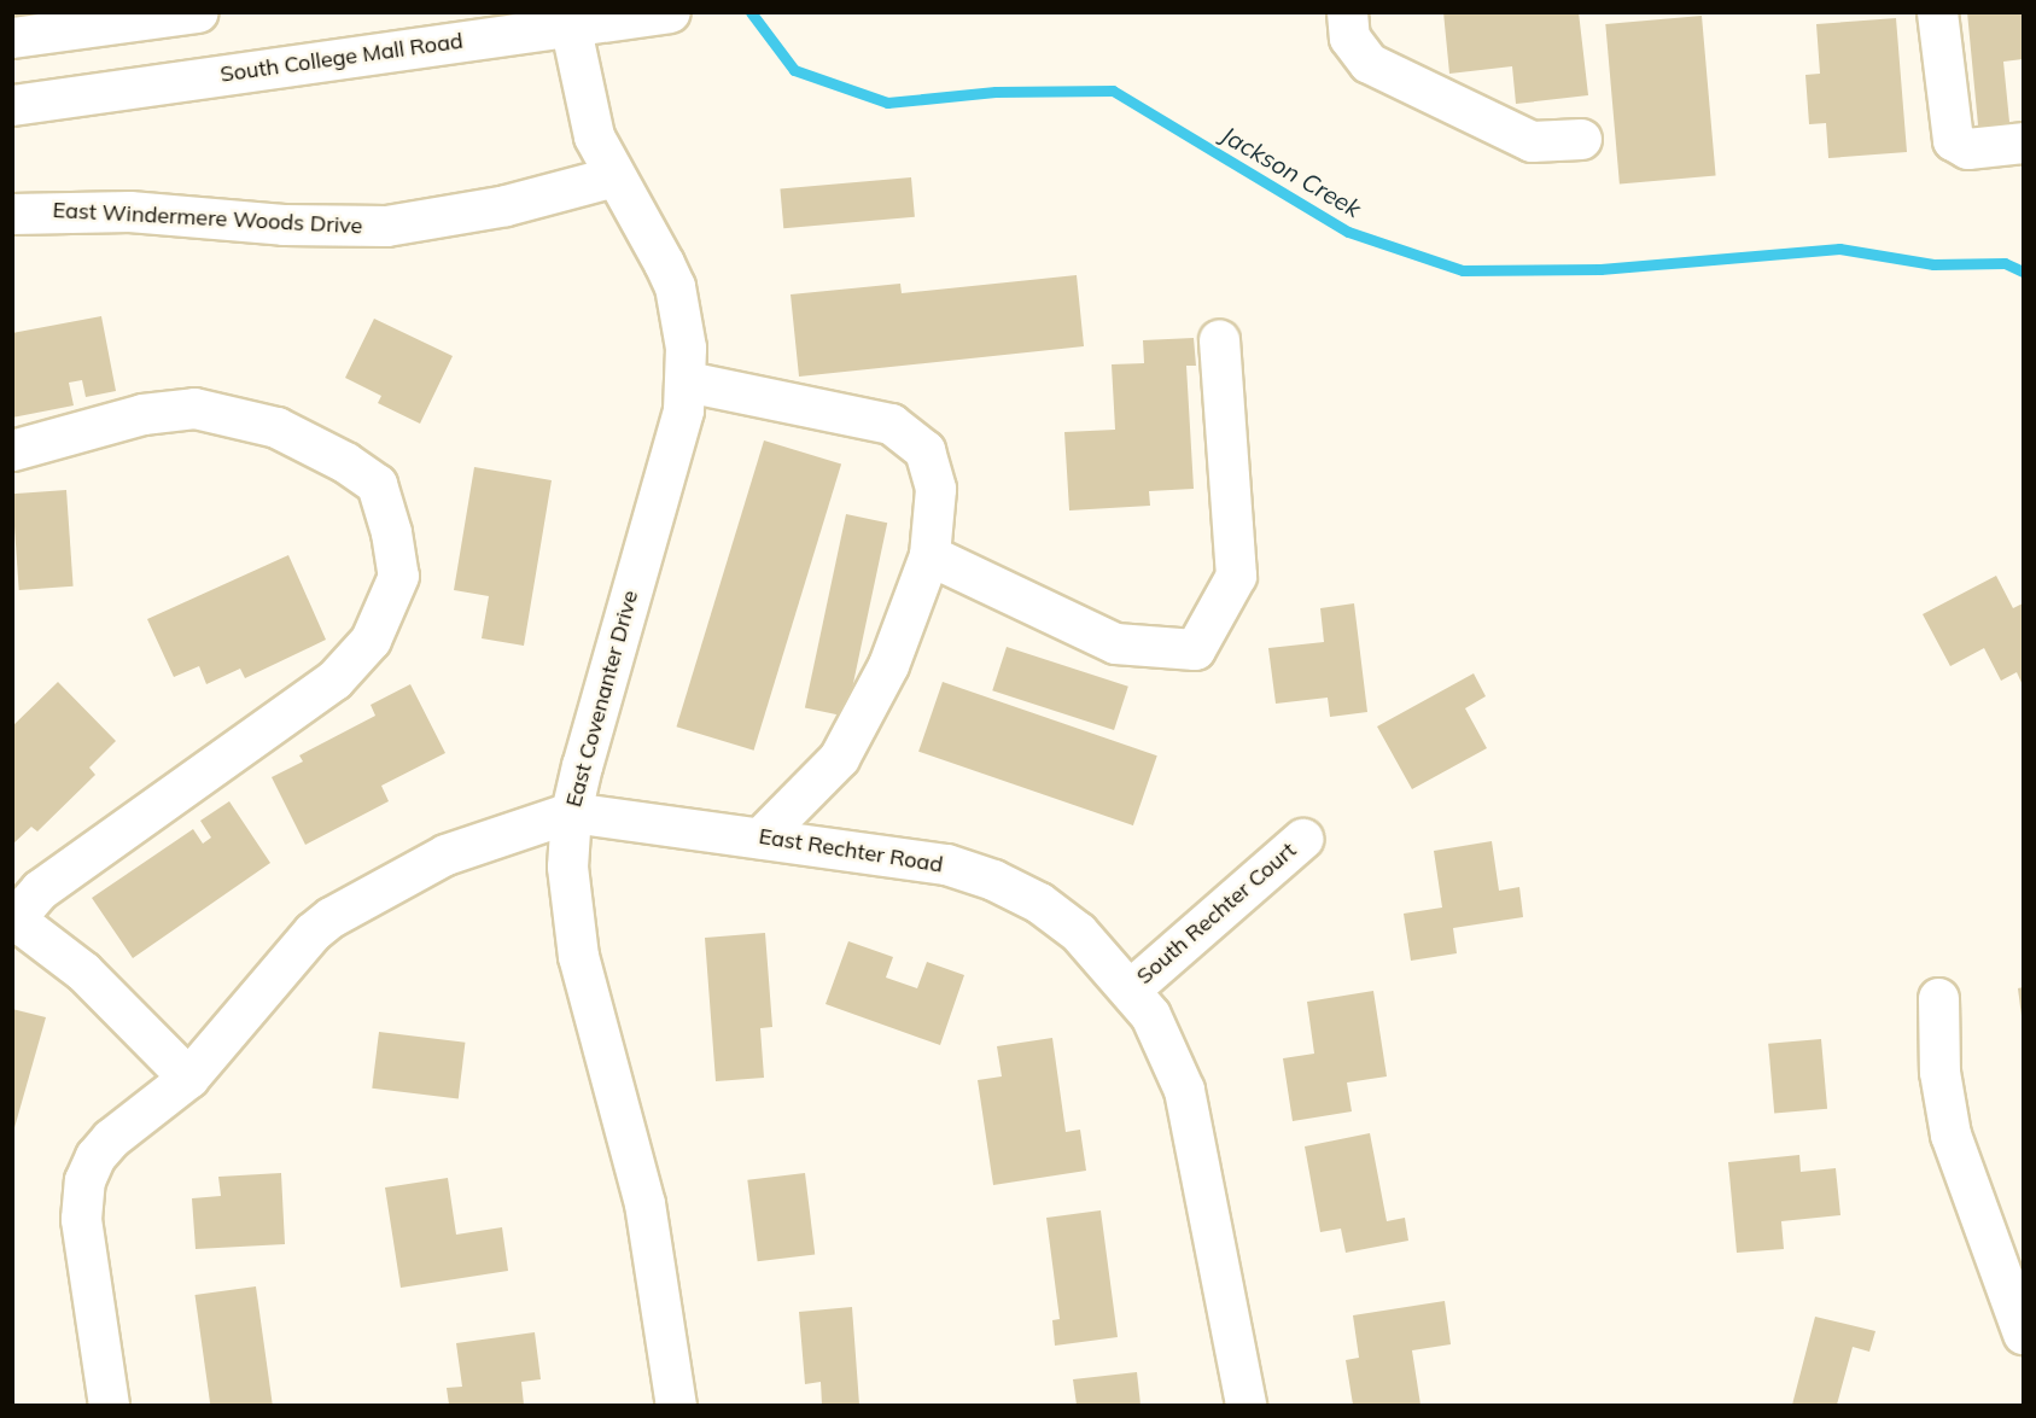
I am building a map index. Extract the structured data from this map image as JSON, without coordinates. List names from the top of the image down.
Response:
{
  "streets": {
    "street": [
      "South College Mall Road",
      "East Windermere Woods Drive",
      "East Covenanter Drive",
      "East Rechter Road",
      "South Rechter Court"
    ]
  },
  "crossings": [
    ["South College Mall Road", "East Covenanter Drive"],
    ["East Windermere Woods Drive", "East Covenanter Drive"],
    ["East Covenanter Drive", "East Rechter Road"],
    ["East Rechter Road", "South Rechter Court"]
  ],
  "water": ["Jackson Creek"]
}
